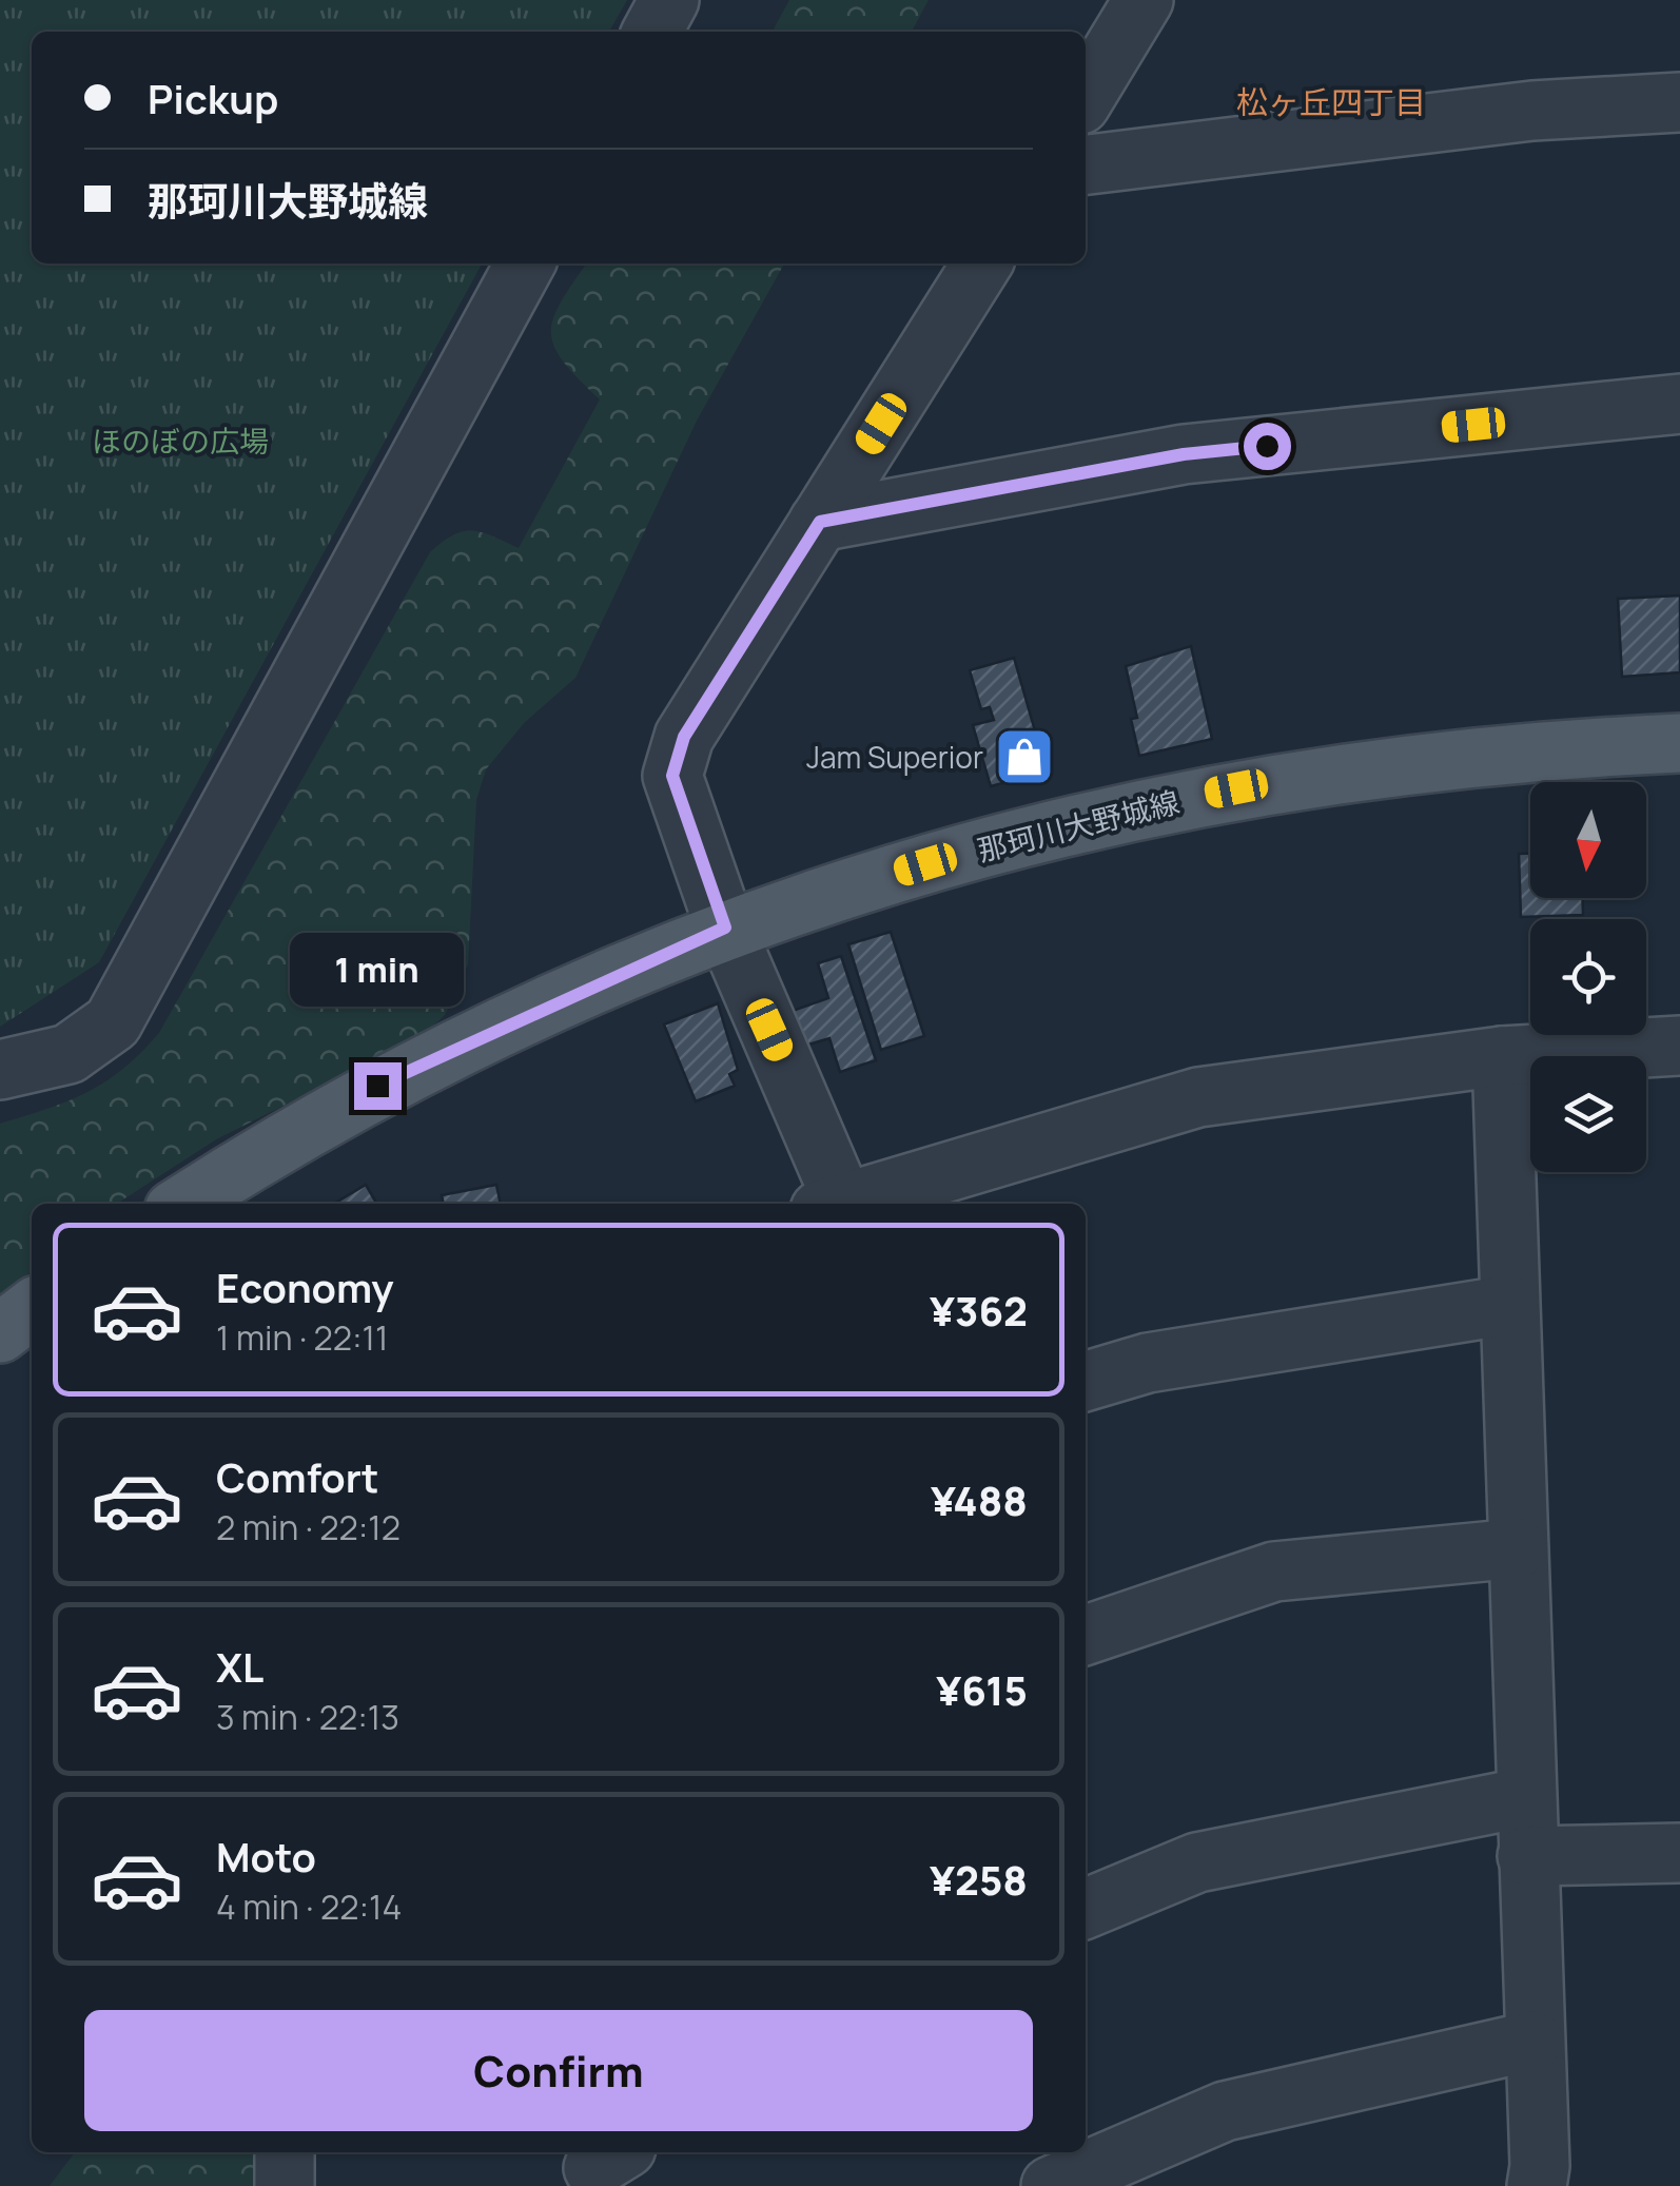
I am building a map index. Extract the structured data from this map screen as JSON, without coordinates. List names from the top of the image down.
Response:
{
  "streets": {
    "main road": ["那珂川大野城線"]
  },
  "districts": ["松ヶ丘四丁目"],
  "parks": ["ほのぼの広場"],
  "places": {
    "shop": ["Jam Superior"]
  },
  "north": "bottom",
  "page": {
    "banner": ["Pickup", "那珂川大野城線"],
    "bubble": "1 min",
    "list": [
      {
        "name": "Economy",
        "note": "1 min · 22:11",
        "value": "¥362"
      },
      {
        "name": "Comfort",
        "note": "2 min · 22:12",
        "value": "¥488"
      },
      {
        "name": "XL",
        "note": "3 min · 22:13",
        "value": "¥615"
      },
      {
        "name": "Moto",
        "note": "4 min · 22:14",
        "value": "¥258"
      }
    ],
    "buttons": "Confirm"
  }
}
